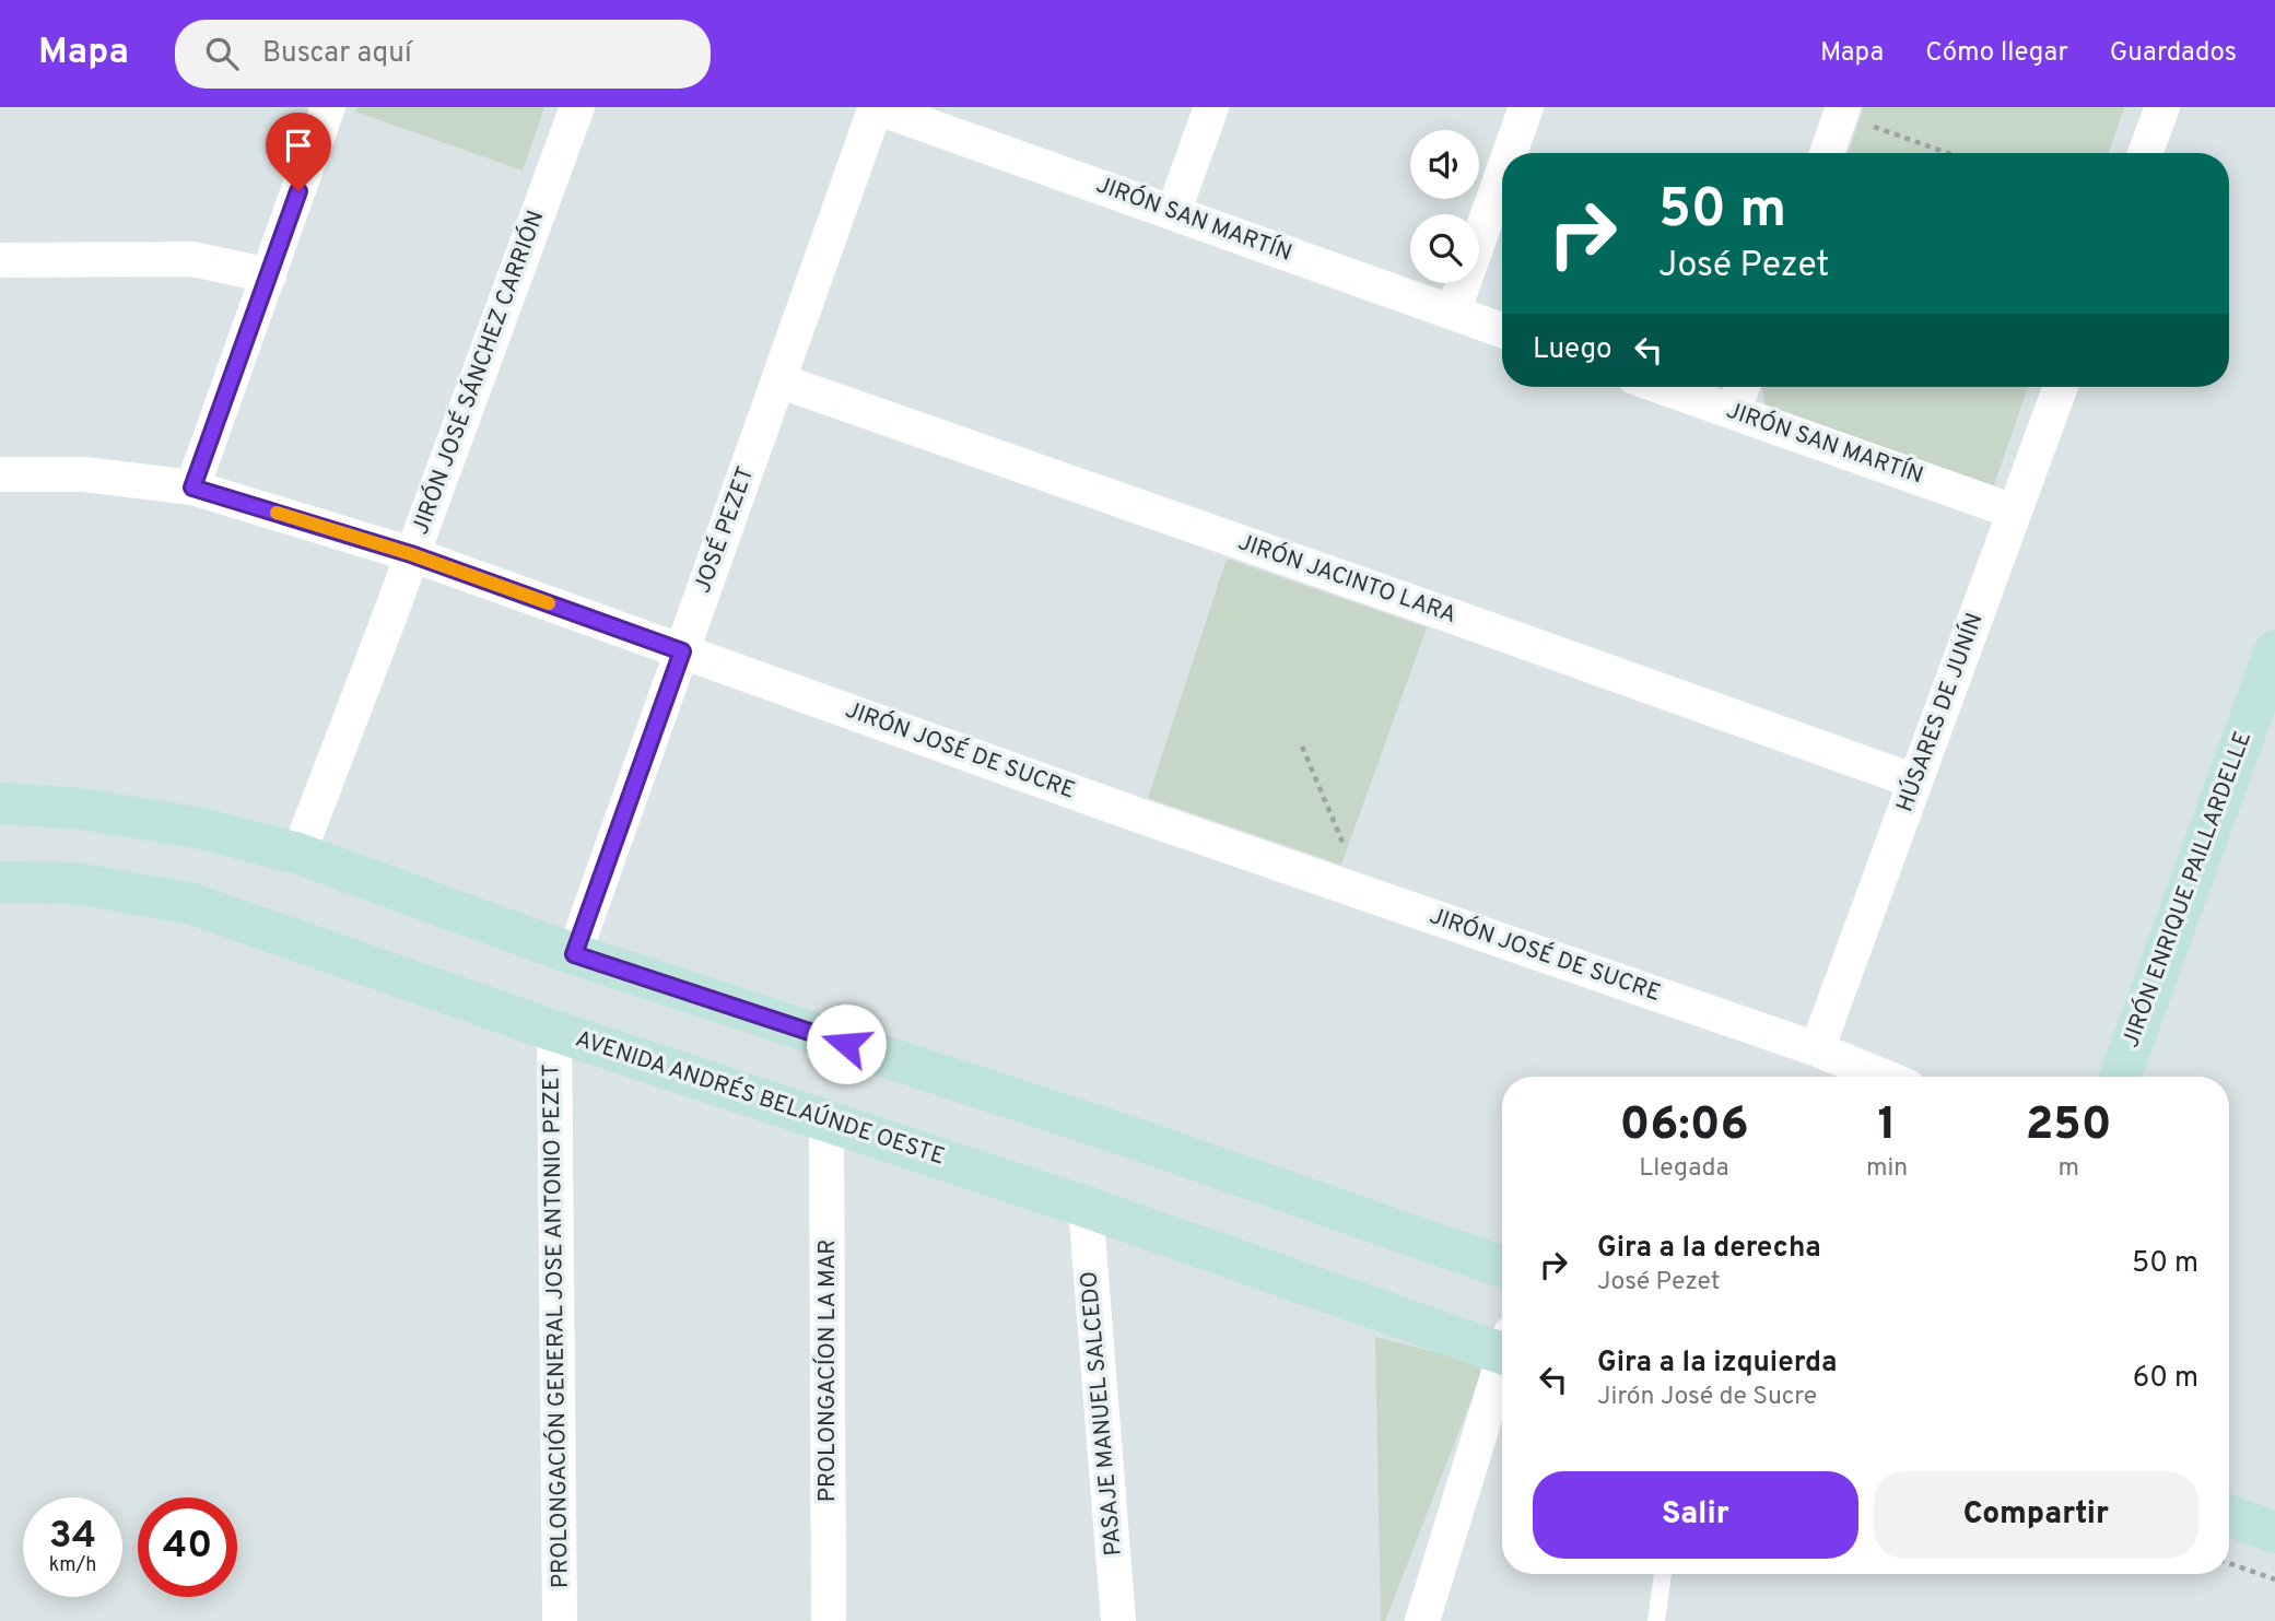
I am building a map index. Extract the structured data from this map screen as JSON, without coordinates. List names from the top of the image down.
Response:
{
  "streets": {
    "street": [
      "JIRÓN SAN MARTÍN",
      "JIRÓN JOSÉ SÁNCHEZ CARRIÓN",
      "JOSÉ PEZET",
      "JIRÓN JACINTO LARA",
      "HÚSARES DE JUNÍN",
      "JIRÓN JOSÉ DE SUCRE",
      "JIRÓN ENRIQUE PAILLARDELLE",
      "AVENIDA ANDRÉS BELAÚNDE OESTE",
      "PROLONGACIÓN GENERAL JOSE ANTONIO PEZET",
      "PROLONGACÍON LA MAR",
      "PASAJE MANUEL SALCEDO"
    ]
  },
  "crossings": [
    ["JIRÓN SAN MARTÍN", "JOSÉ PEZET"],
    ["JIRÓN SAN MARTÍN", "HÚSARES DE JUNÍN"],
    ["JIRÓN JOSÉ SÁNCHEZ CARRIÓN", "JIRÓN JOSÉ DE SUCRE"],
    ["JOSÉ PEZET", "JIRÓN JACINTO LARA"],
    ["JOSÉ PEZET", "JIRÓN JOSÉ DE SUCRE"],
    ["JIRÓN JACINTO LARA", "HÚSARES DE JUNÍN"],
    ["HÚSARES DE JUNÍN", "JIRÓN JOSÉ DE SUCRE"],
    ["AVENIDA ANDRÉS BELAÚNDE OESTE", "PROLONGACIÓN GENERAL JOSE ANTONIO PEZET"],
    ["AVENIDA ANDRÉS BELAÚNDE OESTE", "PROLONGACÍON LA MAR"],
    ["AVENIDA ANDRÉS BELAÚNDE OESTE", "PASAJE MANUEL SALCEDO"]
  ],
  "page": {
    "header": "Mapa",
    "search": "Buscar aquí",
    "nav": ["Mapa", "Cómo llegar", "Guardados"],
    "turn": ["50 m", "José Pezet"],
    "then": "Luego",
    "eta": [
      "06:06",
      "Llegada",
      "1",
      "min",
      "250",
      "m"
    ],
    "list": [
      {
        "name": "Gira a la derecha",
        "note": "José Pezet",
        "value": "50 m"
      },
      {
        "name": "Gira a la izquierda",
        "note": "Jirón José de Sucre",
        "value": "60 m"
      }
    ],
    "buttons": ["Salir", "Compartir"],
    "speed": "34 km/h",
    "limit": "40"
  }
}
